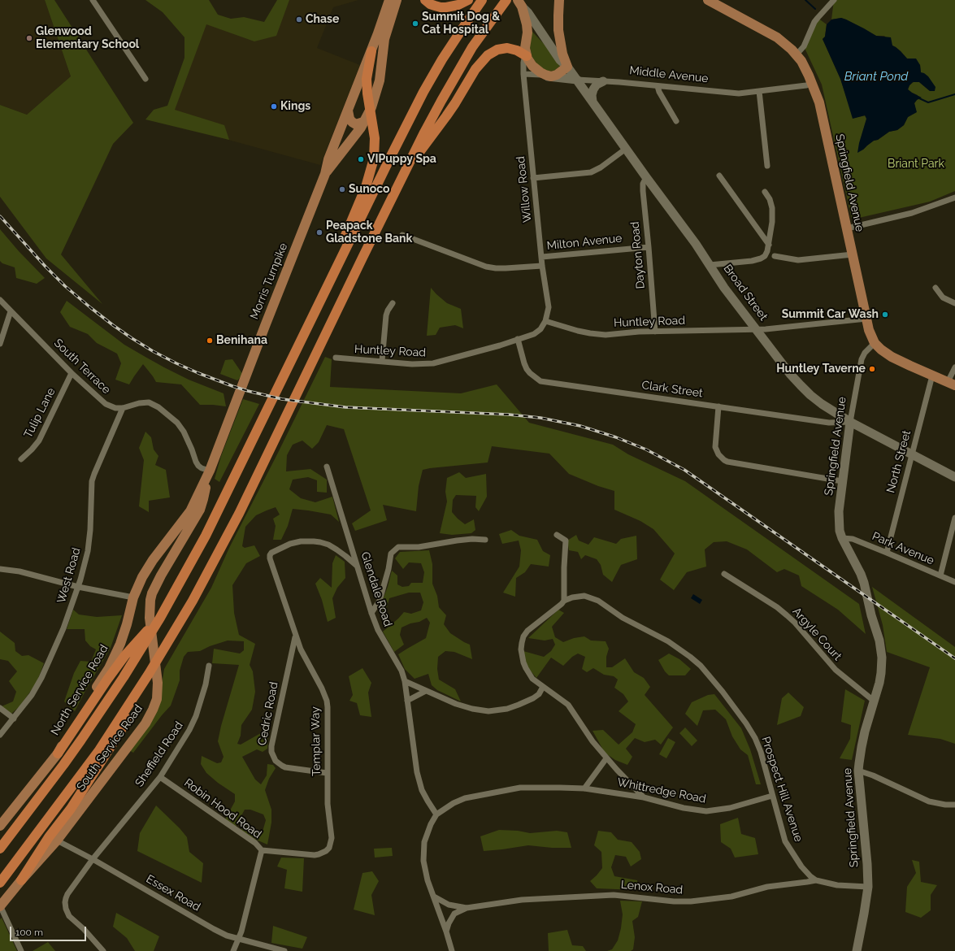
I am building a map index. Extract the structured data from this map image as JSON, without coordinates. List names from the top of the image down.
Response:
{
  "streets": {
    "main road": [
      "Middle Avenue",
      "Springfield Avenue",
      "Morris Turnpike",
      "Broad Street",
      "North Service Road",
      "South Service Road"
    ],
    "street": [
      "Willow Road",
      "Milton Avenue",
      "Dayton Road",
      "Huntley Road",
      "South Terrace",
      "Clark Street",
      "Tulip Lane",
      "North Street",
      "Park Avenue",
      "West Road",
      "Glendale Road",
      "Argyle Court",
      "Cedric Road",
      "Templar Way",
      "Sheffield Road",
      "Prospect Hill Avenue",
      "Whittredge Road",
      "Robin Hood Road",
      "Lenox Road",
      "Essex Road"
    ]
  },
  "crossings": [
    ["Middle Avenue", "Springfield Avenue"],
    ["Middle Avenue", "Willow Road"],
    ["Middle Avenue", "Broad Street"],
    ["Springfield Avenue", "Broad Street"],
    ["Springfield Avenue", "Huntley Road"],
    ["Springfield Avenue", "Clark Street"],
    ["Springfield Avenue", "Park Avenue"],
    ["Springfield Avenue", "Argyle Court"],
    ["Springfield Avenue", "Lenox Road"],
    ["Willow Road", "Milton Avenue"],
    ["Willow Road", "Huntley Road"],
    ["Milton Avenue", "Dayton Road"],
    ["Dayton Road", "Broad Street"],
    ["Dayton Road", "Huntley Road"],
    ["Morris Turnpike", "South Terrace"],
    ["Morris Turnpike", "North Service Road"],
    ["Morris Turnpike", "South Service Road"],
    ["Broad Street", "Huntley Road"],
    ["Broad Street", "Clark Street"],
    ["Broad Street", "North Street"],
    ["Huntley Road", "Clark Street"],
    ["South Terrace", "Tulip Lane"],
    ["South Terrace", "West Road"],
    ["South Terrace", "North Service Road"],
    ["South Terrace", "South Service Road"],
    ["North Street", "Park Avenue"],
    ["Glendale Road", "Templar Way"],
    ["Glendale Road", "Whittredge Road"],
    ["North Service Road", "South Service Road"],
    ["Cedric Road", "Templar Way"],
    ["Templar Way", "Robin Hood Road"],
    ["South Service Road", "Essex Road"],
    ["Sheffield Road", "Robin Hood Road"],
    ["Sheffield Road", "Essex Road"],
    ["Prospect Hill Avenue", "Whittredge Road"],
    ["Prospect Hill Avenue", "Lenox Road"],
    ["Whittredge Road", "Lenox Road"],
    ["Robin Hood Road", "Essex Road"]
  ],
  "water": ["Briant Pond"],
  "parks": ["Briant Park"],
  "places": [
    "Chase",
    "Summit Dog & Cat Hospital",
    "Glenwood Elementary School",
    "Kings",
    "VIPuppy Spa",
    "Sunoco",
    "Peapack Gladstone Bank",
    "Summit Car Wash",
    "Benihana",
    "Huntley Taverne"
  ],
  "scale_bar": "100 m"
}
